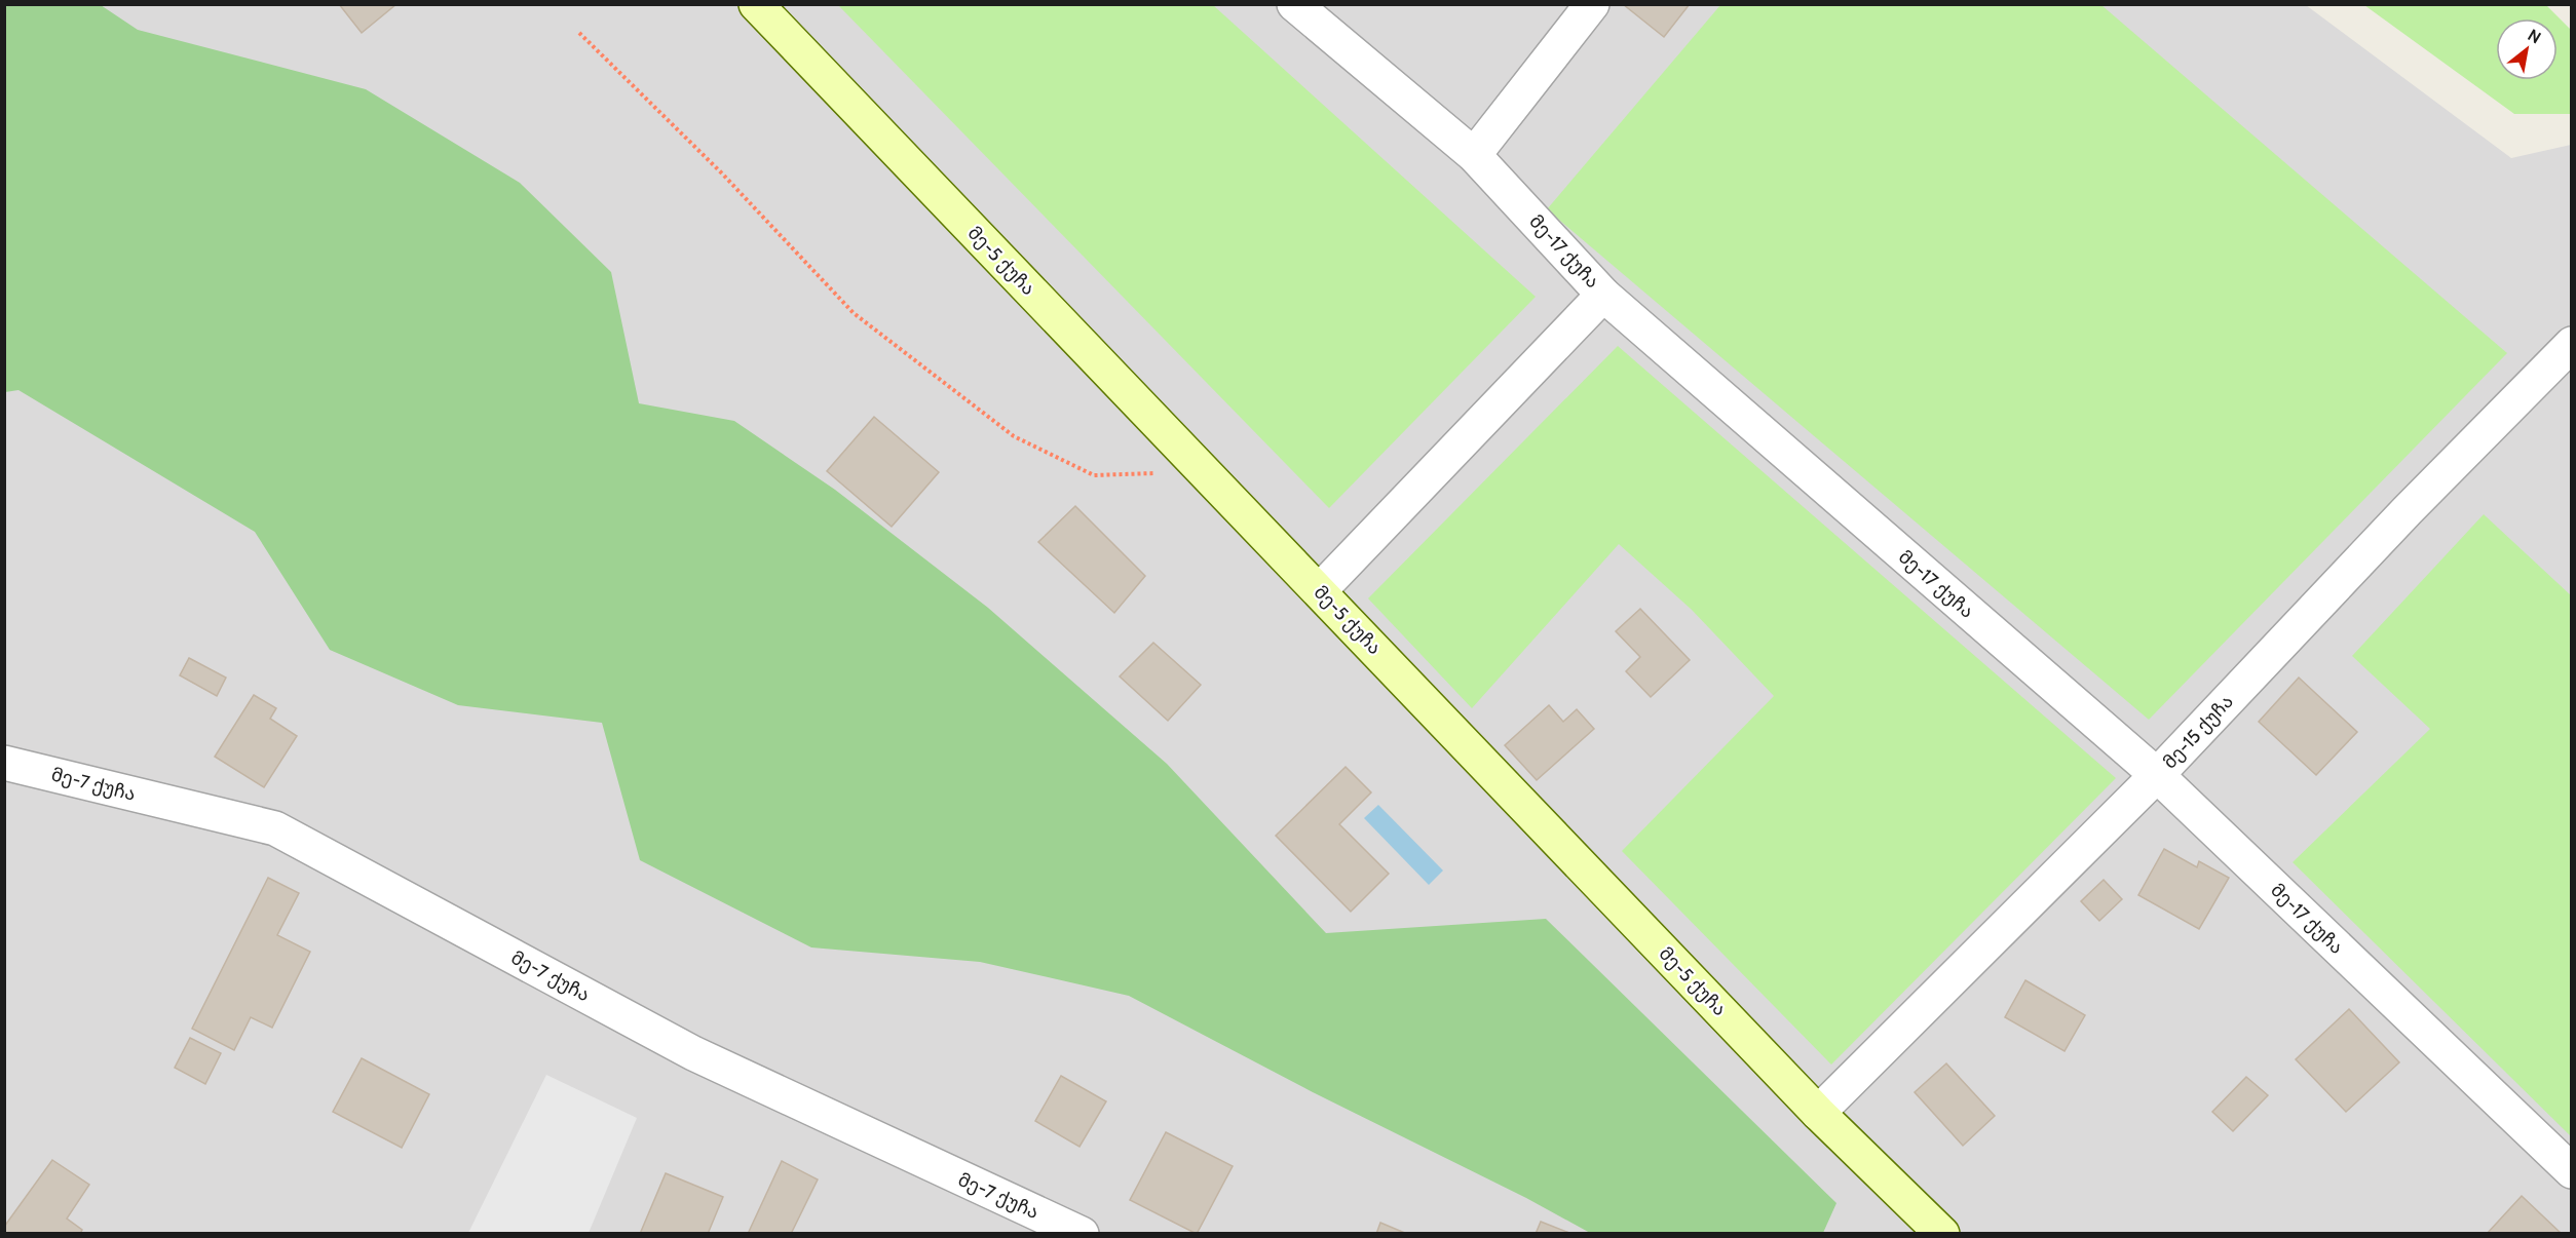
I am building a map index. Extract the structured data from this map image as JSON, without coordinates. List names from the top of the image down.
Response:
{
  "streets": {
    "street": [
      "მე-17 ქუჩა",
      "მე-5 ქუჩა",
      "მე-15 ქუჩა",
      "მე-7 ქუჩა"
    ]
  },
  "crossings": [
    ["მე-17 ქუჩა", "მე-15 ქუჩა"],
    ["მე-5 ქუჩა", "მე-15 ქუჩა"]
  ],
  "north": "top right"
}
